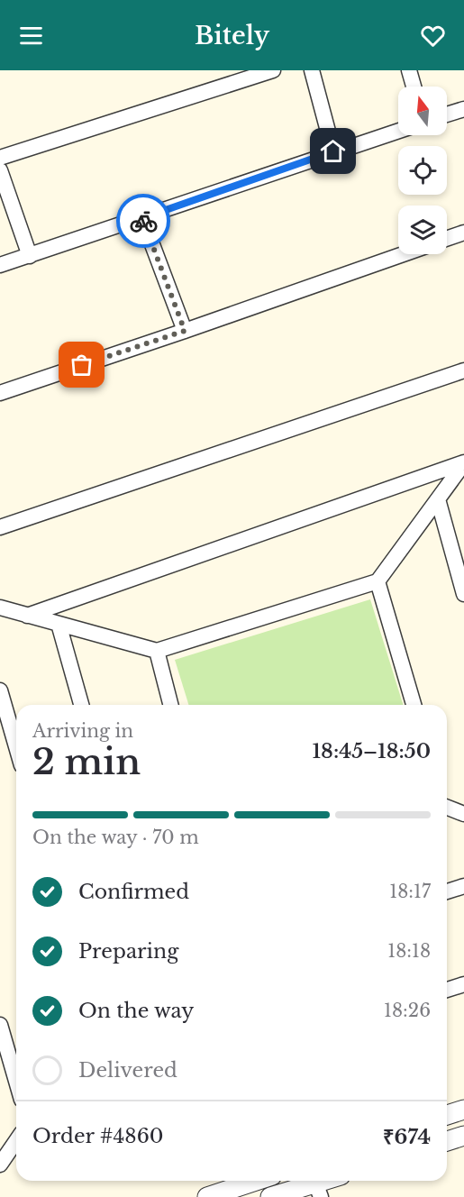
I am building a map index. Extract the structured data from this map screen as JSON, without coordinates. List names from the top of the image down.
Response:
{
  "north": "top",
  "page": {
    "header": "Bitely",
    "heading": ["2 min", "Arriving in", "18:45–18:50"],
    "panel": ["Order #4860", "₹674"],
    "bar": "On the way · 70 m",
    "list": [
      ["Confirmed", "18:17"],
      ["Preparing", "18:18"],
      ["On the way", "18:26"],
      "Delivered"
    ]
  }
}
